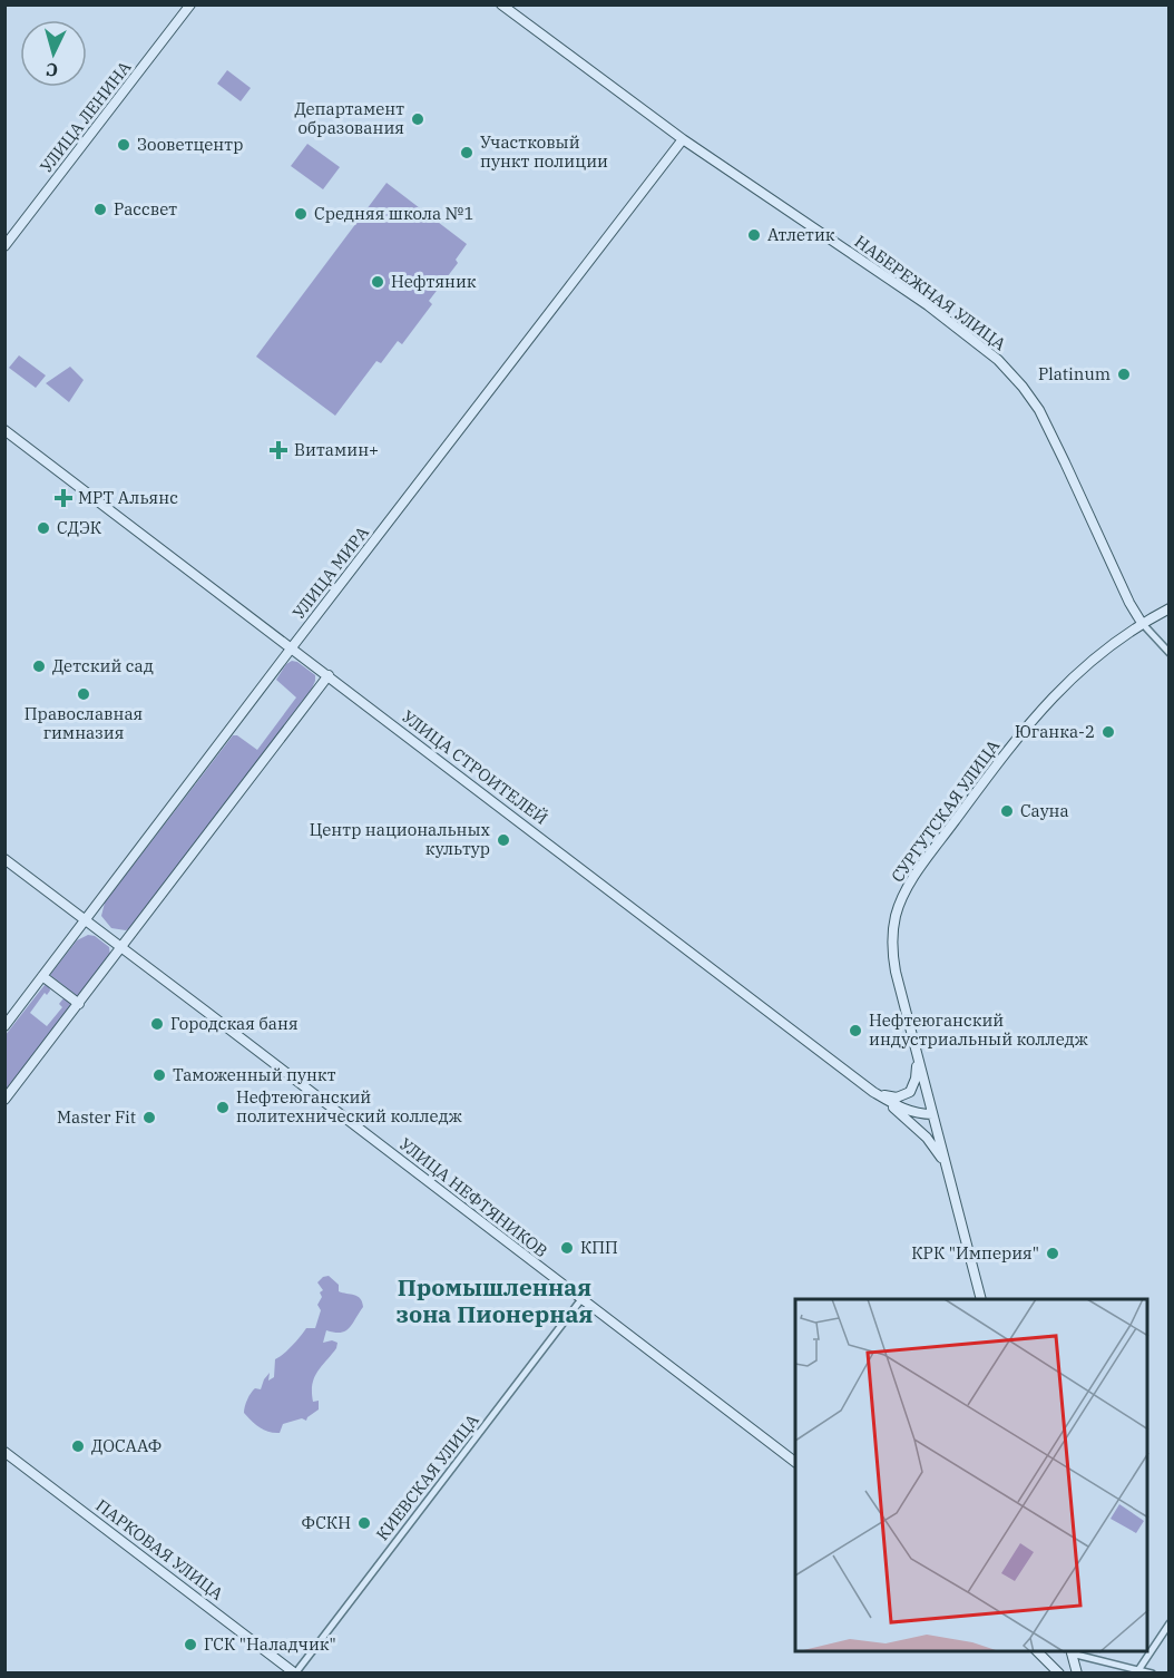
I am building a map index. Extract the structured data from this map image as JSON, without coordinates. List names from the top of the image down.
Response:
{
  "streets": {
    "main road": [
      "УЛИЦА ЛЕНИНА",
      "НАБЕРЕЖНАЯ УЛИЦА",
      "УЛИЦА МИРА",
      "УЛИЦА СТРОИТЕЛЕЙ",
      "СУРГУТСКАЯ УЛИЦА",
      "УЛИЦА НЕФТЯНИКОВ",
      "ПАРКОВАЯ УЛИЦА"
    ],
    "street": ["КИЕВСКАЯ УЛИЦА"]
  },
  "crossings": [
    ["НАБЕРЕЖНАЯ УЛИЦА", "УЛИЦА МИРА"],
    ["НАБЕРЕЖНАЯ УЛИЦА", "СУРГУТСКАЯ УЛИЦА"],
    ["УЛИЦА МИРА", "УЛИЦА СТРОИТЕЛЕЙ"],
    ["УЛИЦА МИРА", "УЛИЦА НЕФТЯНИКОВ"],
    ["УЛИЦА СТРОИТЕЛЕЙ", "СУРГУТСКАЯ УЛИЦА"],
    ["УЛИЦА НЕФТЯНИКОВ", "КИЕВСКАЯ УЛИЦА"],
    ["КИЕВСКАЯ УЛИЦА", "ПАРКОВАЯ УЛИЦА"]
  ],
  "districts": ["Промышленная зона Пионерная"],
  "places": {
    "other": [
      "Департамент образования",
      "Зооветцентр",
      "Участковый пункт полиции",
      "Рассвет",
      "Средняя школа №1",
      "Атлетик",
      "Нефтяник",
      "Platinum",
      "СДЭК",
      "Детский сад",
      "Православная гимназия",
      "Юганка-2",
      "Сауна",
      "Центр национальных культур",
      "Городская баня",
      "Нефтеюганский индустриальный колледж",
      "Таможенный пункт",
      "Нефтеюганский политехнический колледж",
      "Master Fit",
      "КПП",
      "КРК \"Империя\"",
      "ДОСААФ",
      "ФСКН",
      "ГСК \"Наладчик\""
    ],
    "health": ["Витамин+", "МРТ Альянс"]
  },
  "north": "bottom"
}
